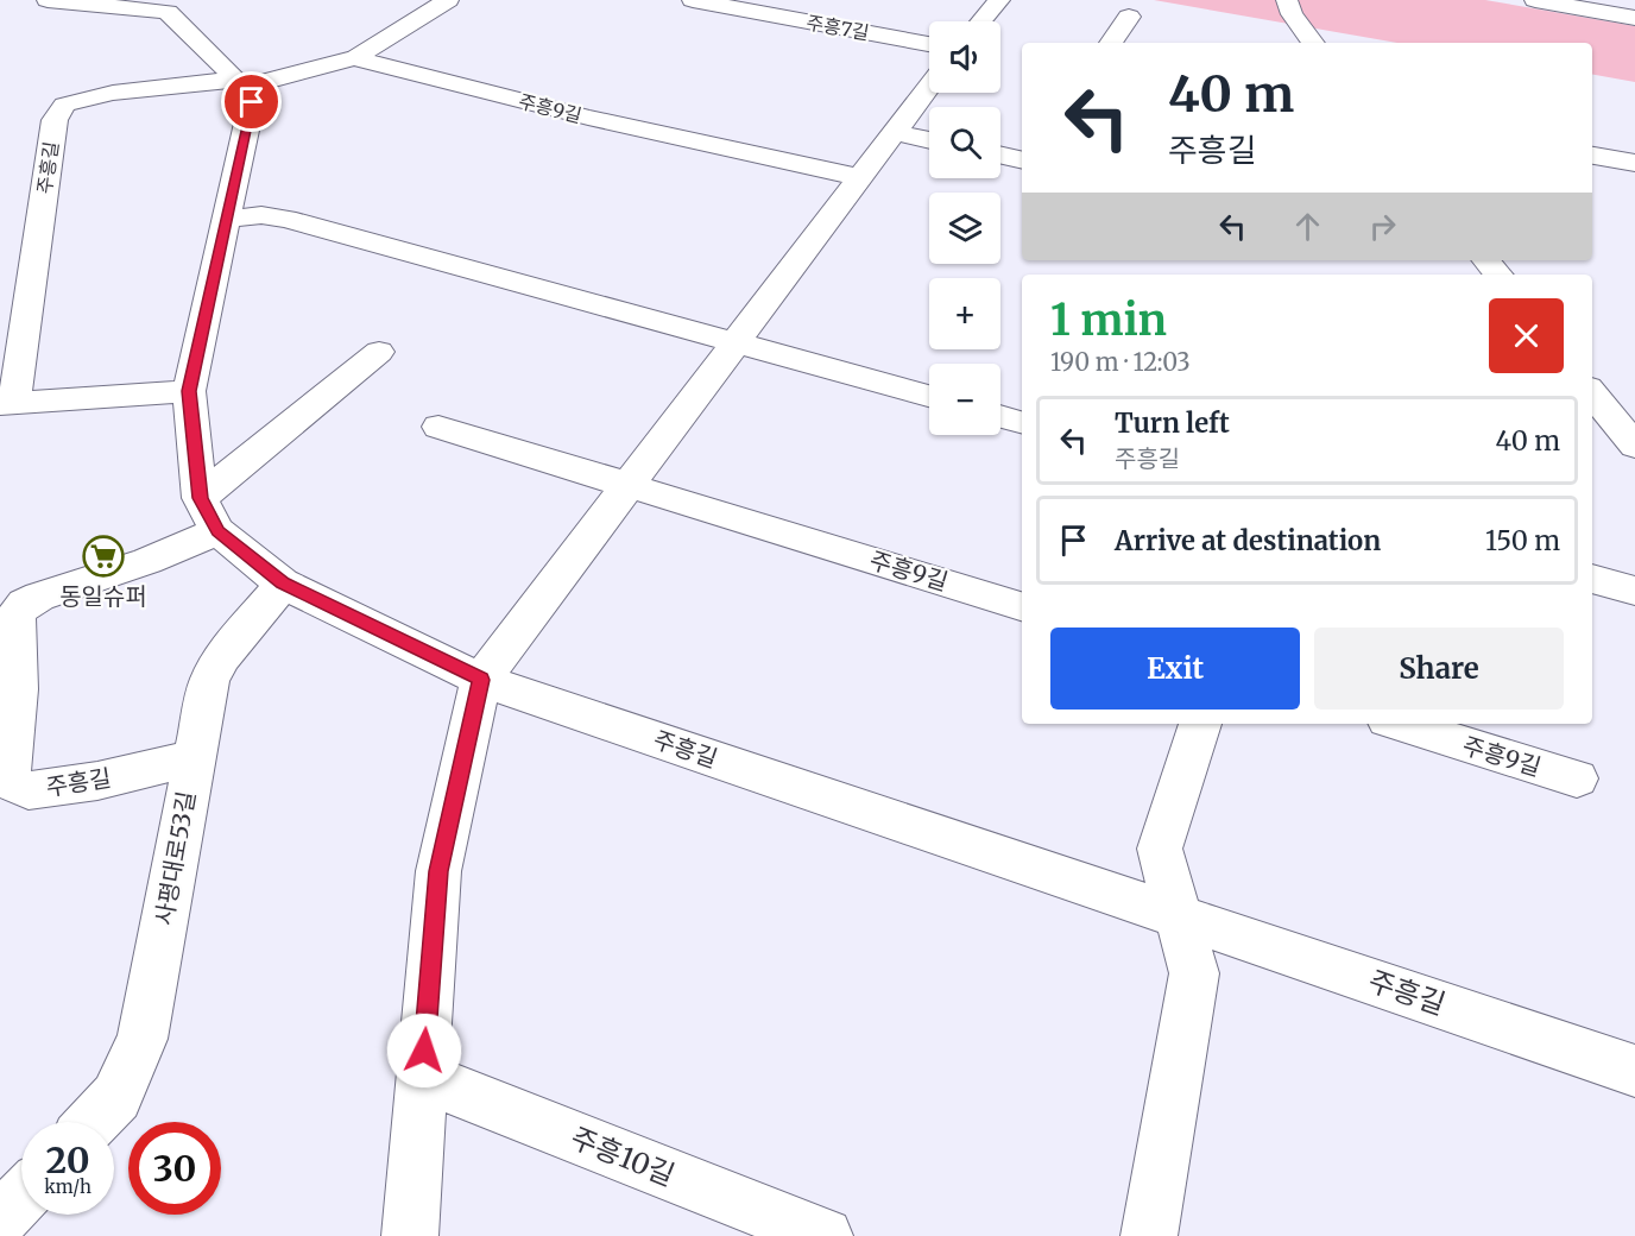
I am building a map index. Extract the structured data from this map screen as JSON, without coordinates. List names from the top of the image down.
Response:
{
  "streets": {
    "street": [
      "주흥7길",
      "주흥9길",
      "주흥길",
      "사평대로53길",
      "주흥10길"
    ]
  },
  "crossings": [
    ["주흥9길", "주흥길"],
    ["주흥길", "사평대로53길"]
  ],
  "places": {
    "supermarket": ["동일슈퍼"]
  },
  "page": {
    "map_buttons": ["+", "−"],
    "turn": ["40 m", "주흥길"],
    "heading": ["1 min", "190 m · 12:03"],
    "list": [
      {
        "name": "Turn left",
        "note": "주흥길",
        "value": "40 m"
      },
      {
        "name": "Arrive at destination",
        "value": "150 m"
      }
    ],
    "buttons": ["Exit", "Share"],
    "speed": "20 km/h",
    "limit": "30"
  }
}
